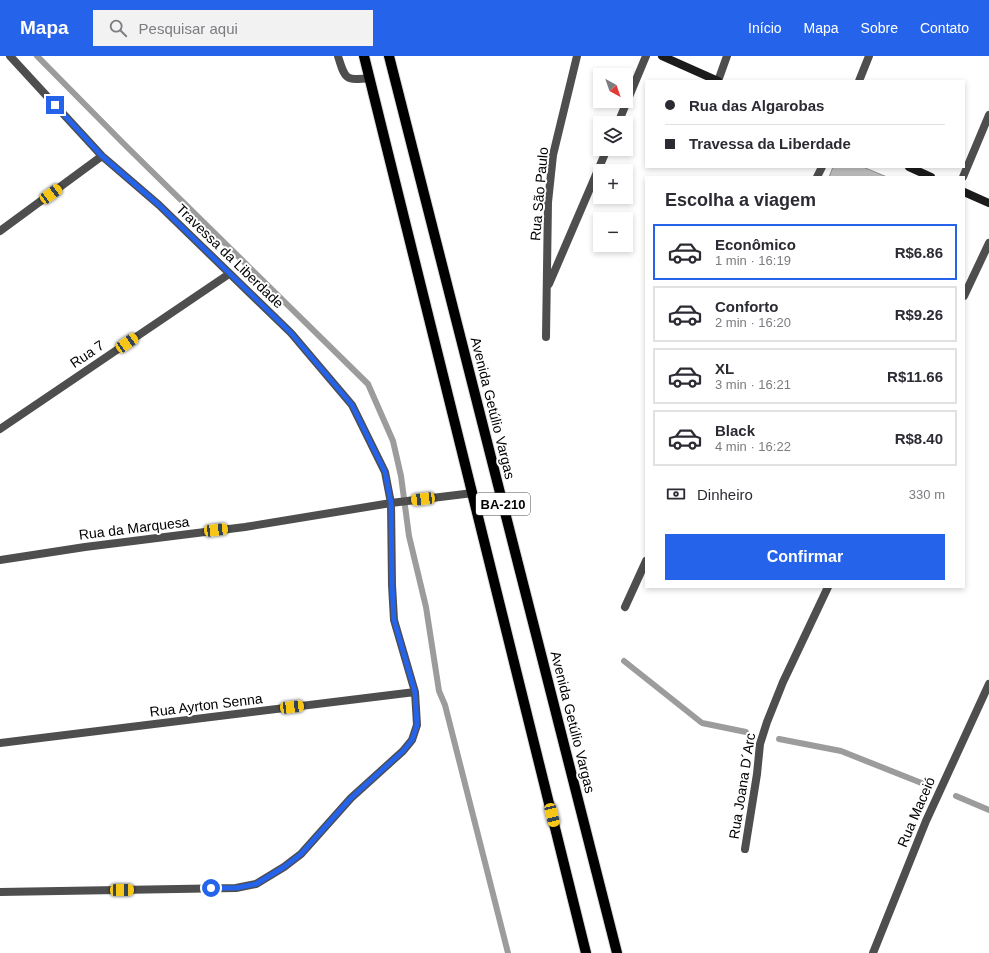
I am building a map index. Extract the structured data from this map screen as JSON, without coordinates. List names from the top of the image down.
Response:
{
  "streets": {
    "main road": ["Avenida Getúlio Vargas", "BA-210"],
    "street": [
      "Rua São Paulo",
      "Travessa da Liberdade",
      "Rua 7",
      "Rua da Marquesa",
      "Rua Ayrton Senna",
      "Rua Joana D´Arc",
      "Rua Maceió"
    ]
  },
  "crossings": [
    ["Travessa da Liberdade", "Rua 7"],
    ["Travessa da Liberdade", "Rua da Marquesa"],
    ["Travessa da Liberdade", "Rua Ayrton Senna"],
    ["BA-210", "Rua da Marquesa"]
  ],
  "north": "bottom right",
  "page": {
    "header": "Mapa",
    "search": "Pesquisar aqui",
    "nav": [
      "Início",
      "Mapa",
      "Sobre",
      "Contato"
    ],
    "map_buttons": ["+", "−"],
    "banner": ["Rua das Algarobas", "Travessa da Liberdade"],
    "heading": "Escolha a viagem",
    "list": [
      {
        "name": "Econômico",
        "note": "1 min · 16:19",
        "value": "R$6.86"
      },
      {
        "name": "Conforto",
        "note": "2 min · 16:20",
        "value": "R$9.26"
      },
      {
        "name": "XL",
        "note": "3 min · 16:21",
        "value": "R$11.66"
      },
      {
        "name": "Black",
        "note": "4 min · 16:22",
        "value": "R$8.40"
      }
    ],
    "pay": ["Dinheiro", "330 m"],
    "buttons": "Confirmar"
  }
}
